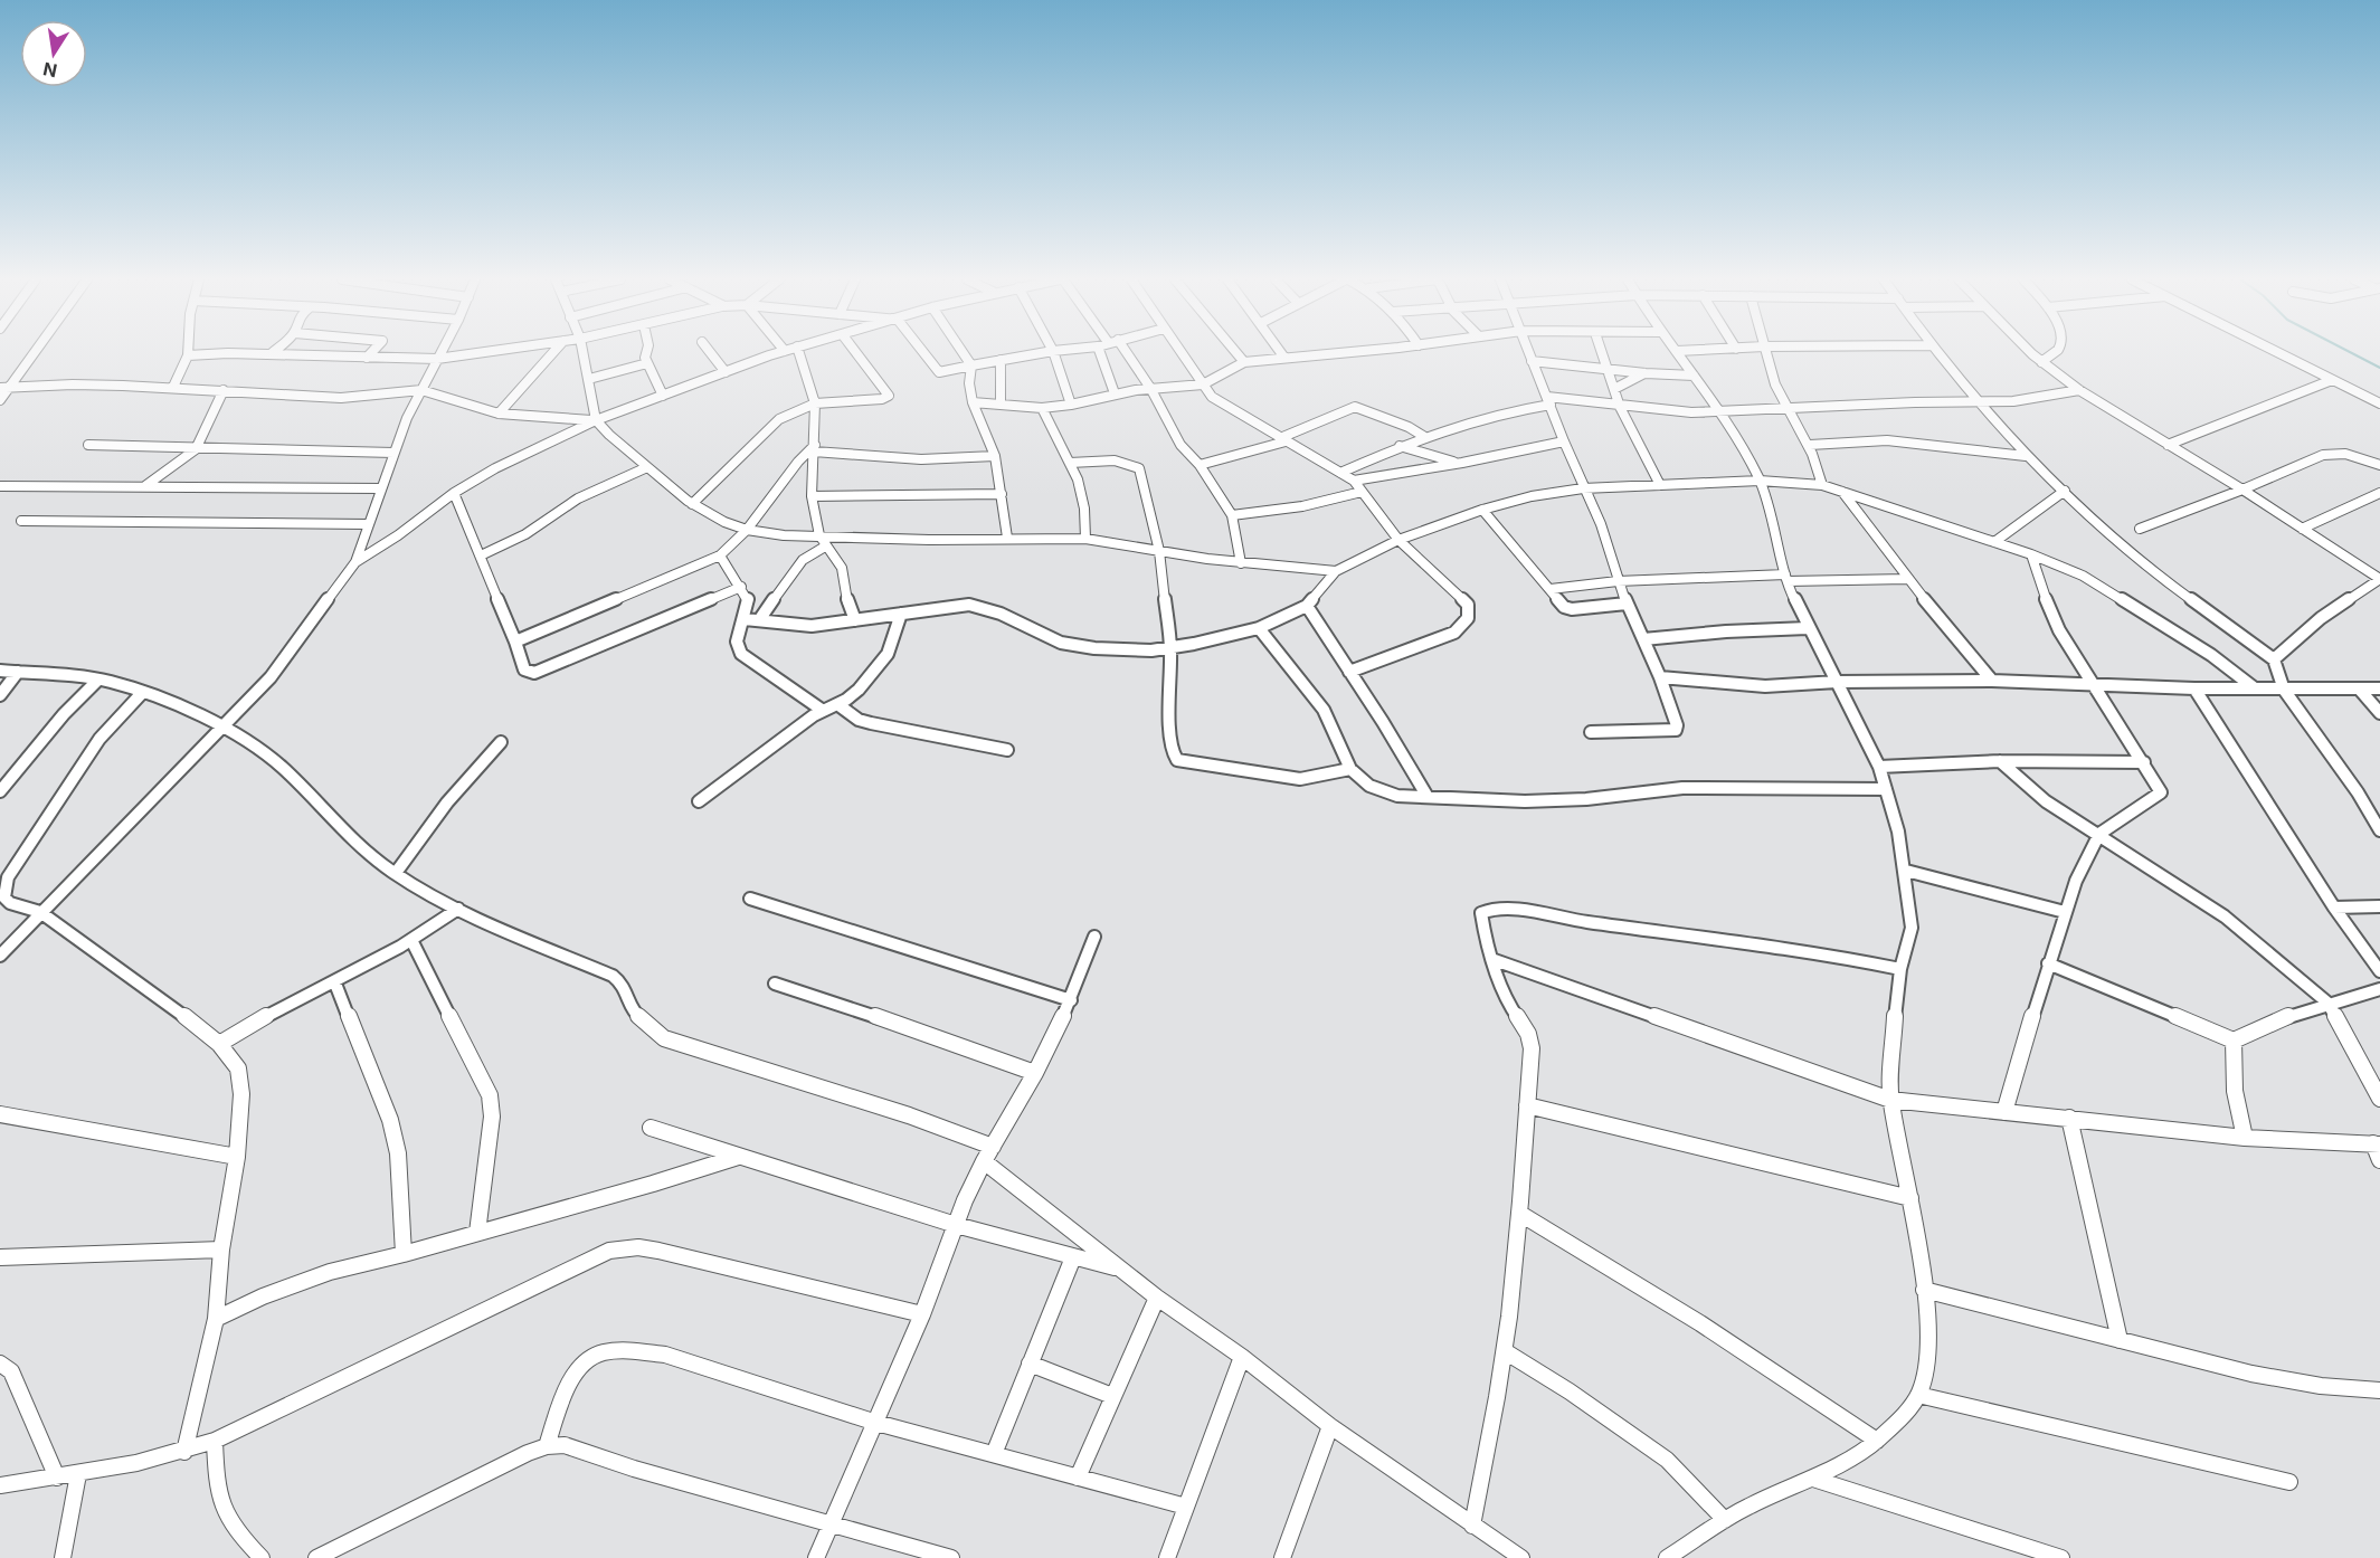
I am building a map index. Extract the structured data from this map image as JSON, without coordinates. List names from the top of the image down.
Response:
{
  "north": "bottom"
}
